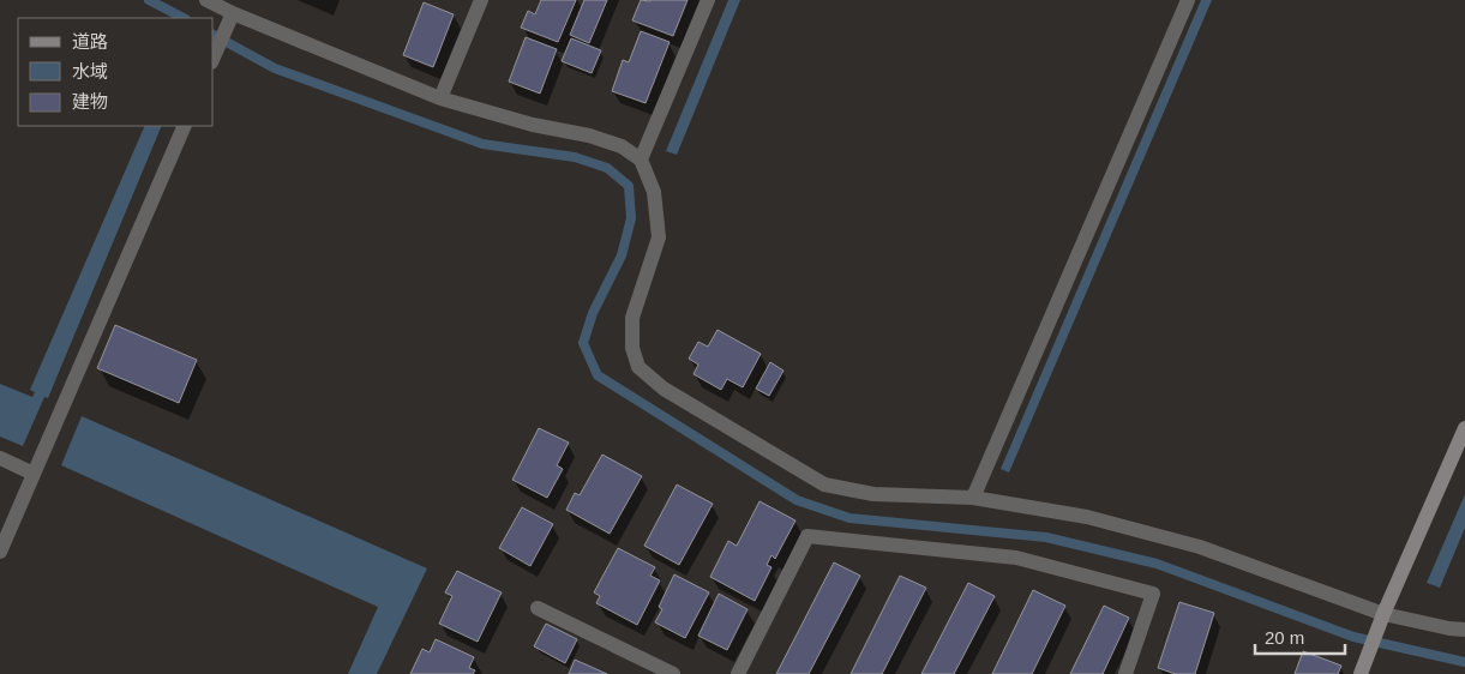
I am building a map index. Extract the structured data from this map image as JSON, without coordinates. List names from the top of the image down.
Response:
{
  "legend": ["道路", "水域", "建物"],
  "scale_bar": "20 m"
}
